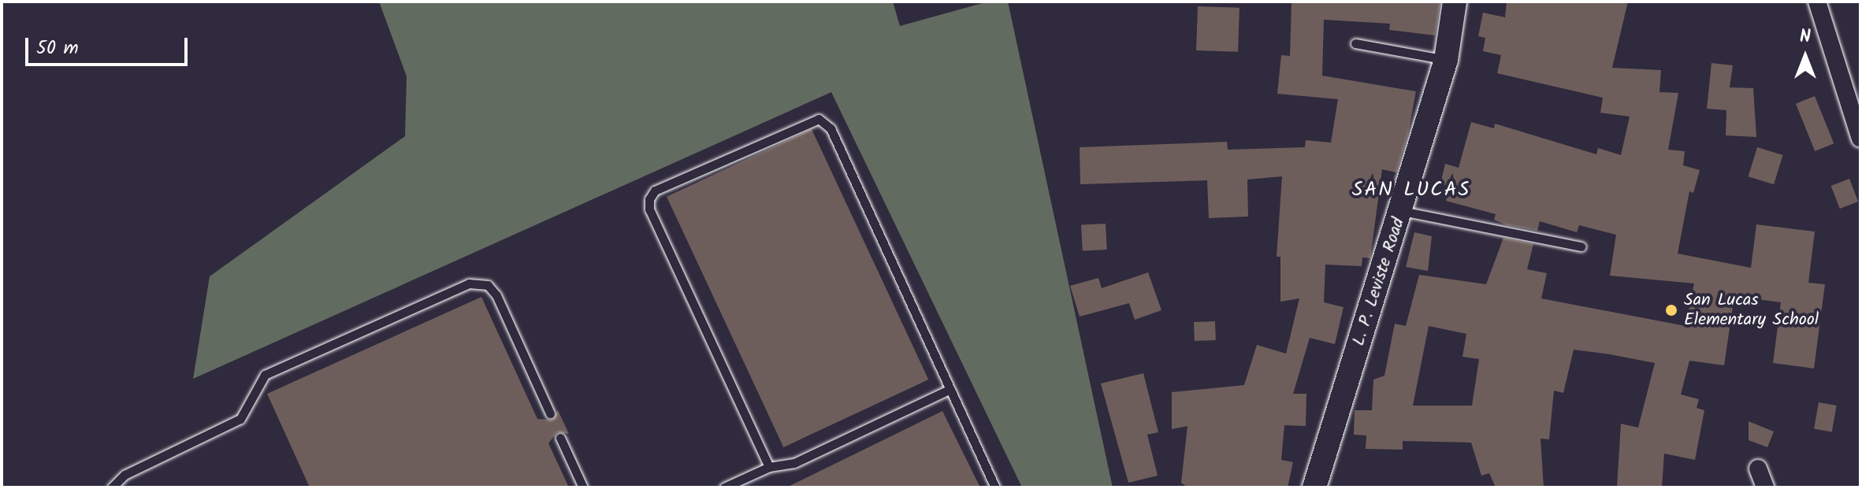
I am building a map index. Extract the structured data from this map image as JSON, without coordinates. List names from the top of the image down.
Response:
{
  "streets": {
    "main road": ["L. P. Leviste Road"]
  },
  "districts": ["SAN LUCAS"],
  "places": ["San Lucas Elementary School"],
  "scale_bar": "50 m",
  "north": "top"
}
